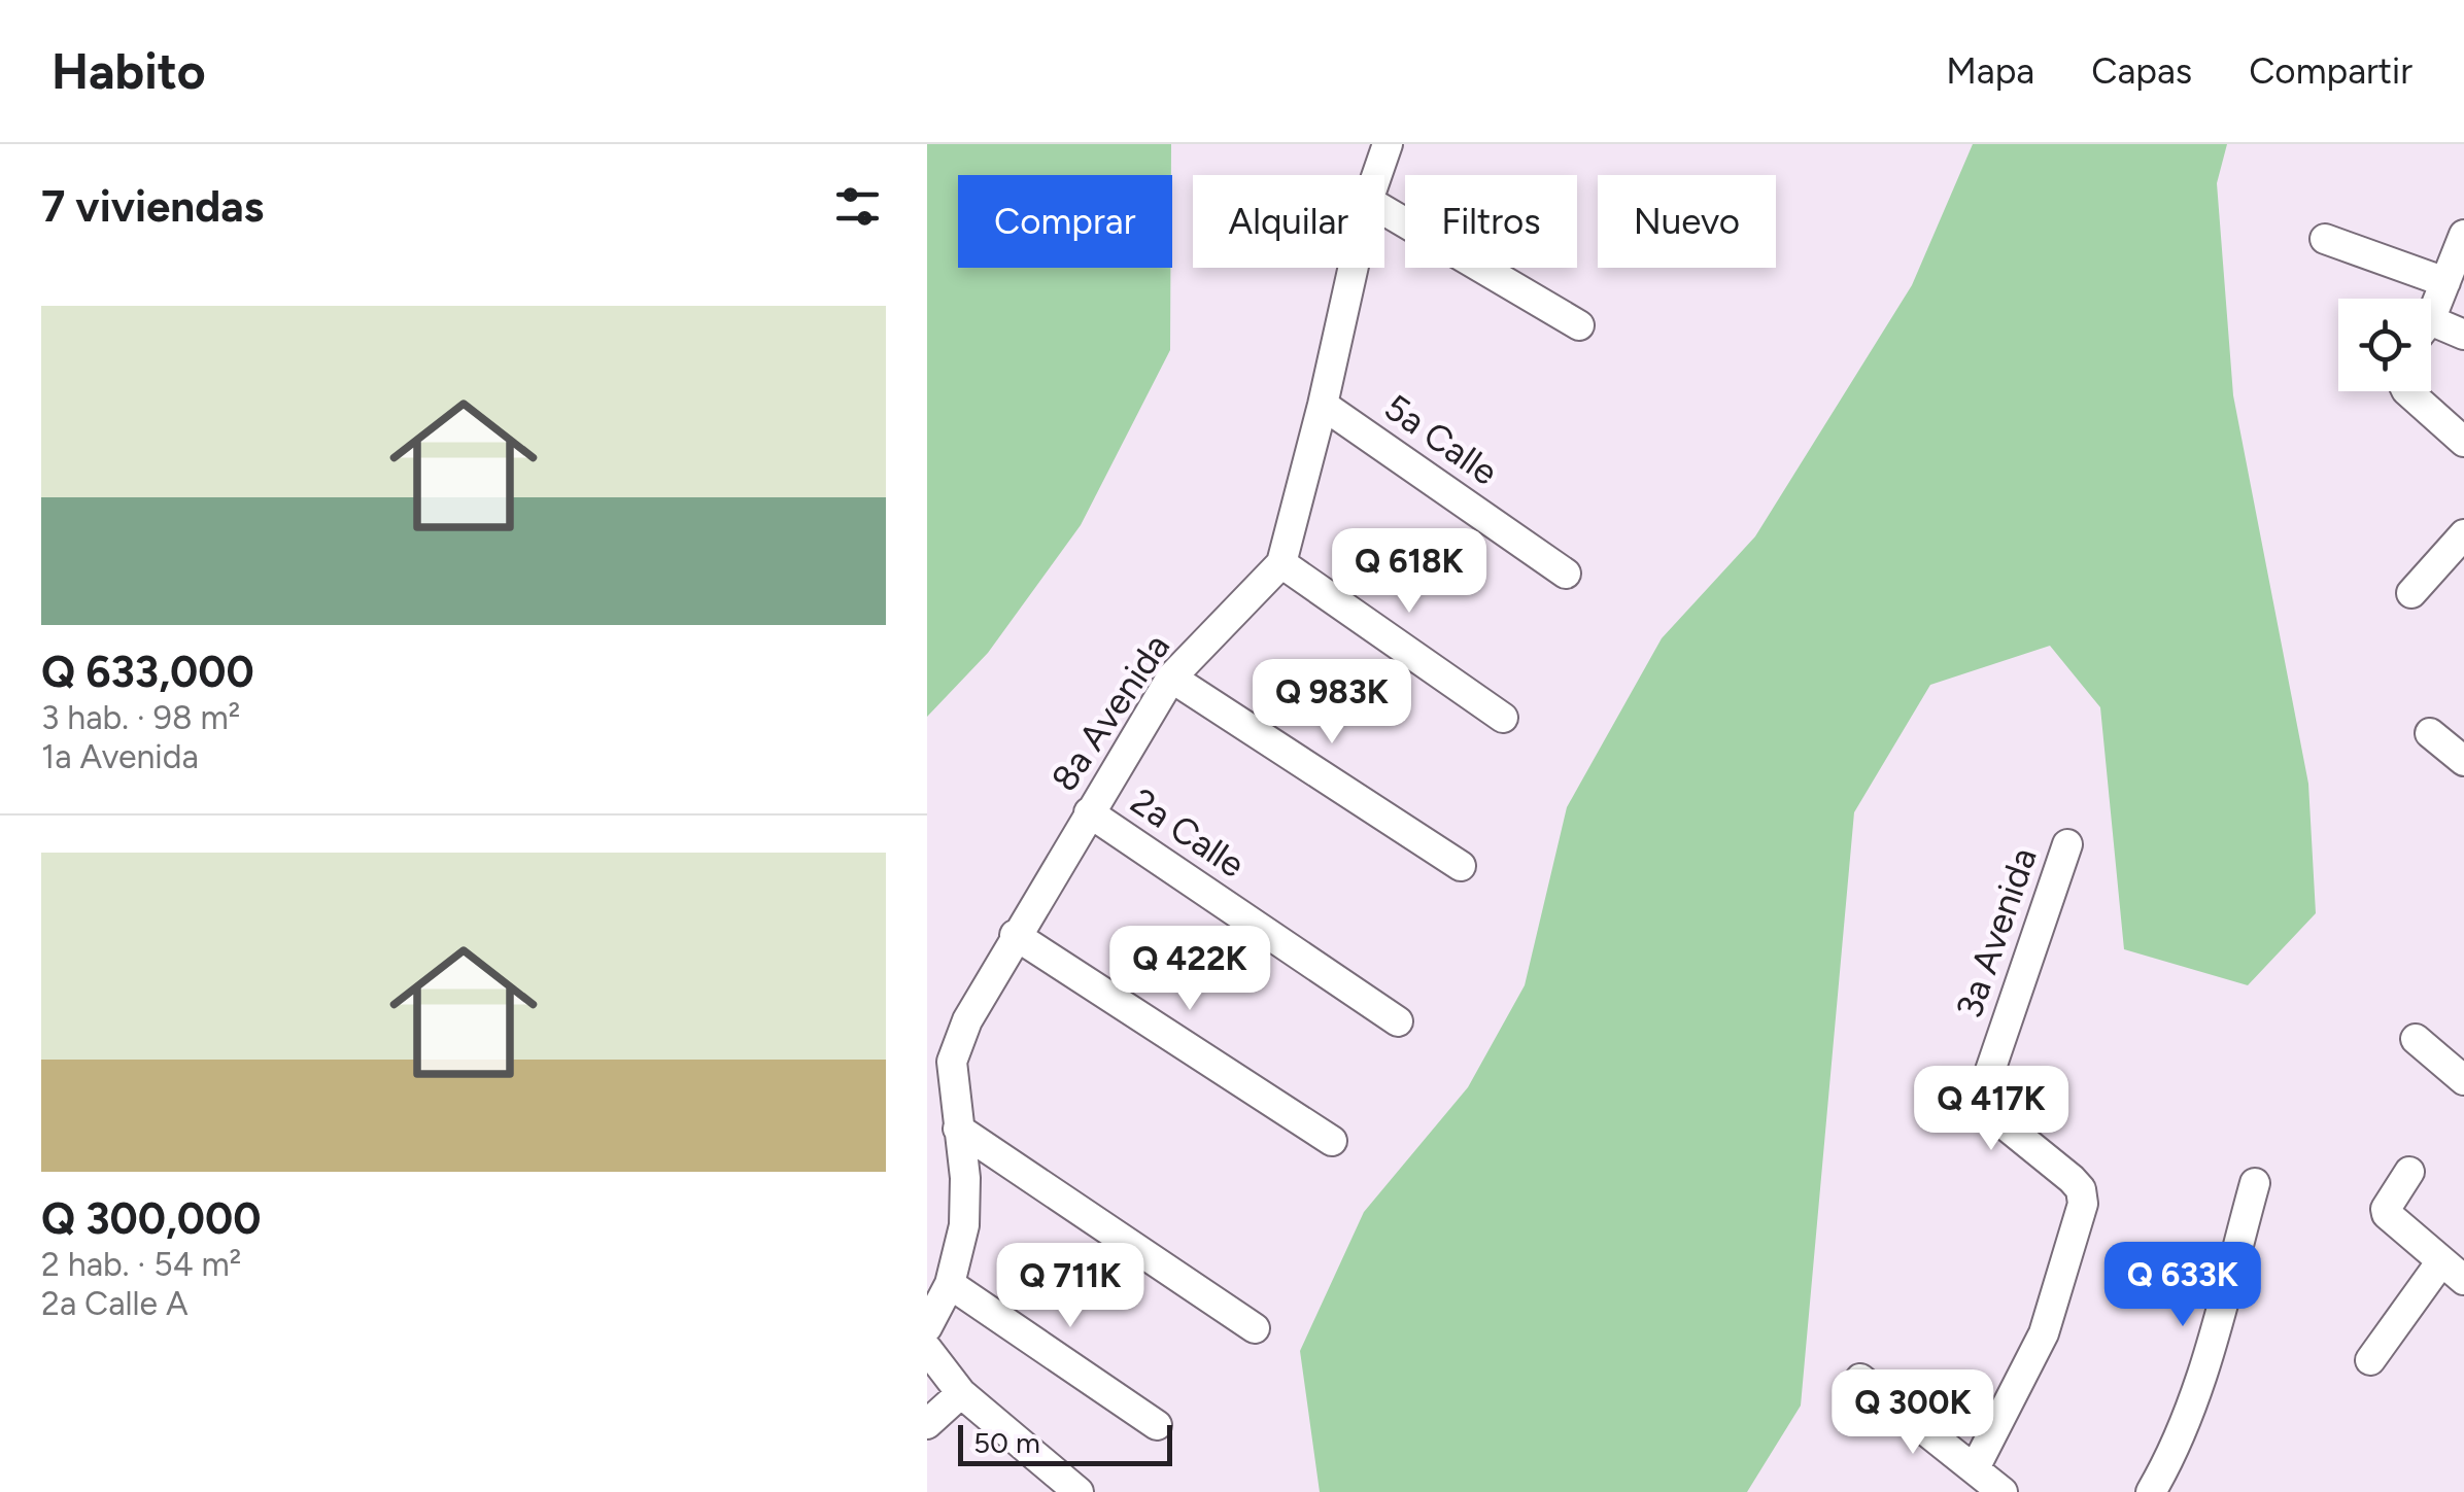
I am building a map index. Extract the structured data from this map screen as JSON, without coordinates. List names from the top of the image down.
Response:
{
  "streets": {
    "street": [
      "5a Calle",
      "8a Avenida",
      "2a Calle",
      "3a Avenida"
    ]
  },
  "crossings": [
    ["5a Calle", "8a Avenida"],
    ["8a Avenida", "2a Calle"]
  ],
  "scale_bar": "50 m",
  "page": {
    "header": "Habito",
    "nav": ["Mapa", "Capas", "Compartir"],
    "heading": "7 viviendas",
    "chip": [
      "Comprar",
      "Alquilar",
      "Filtros",
      "Nuevo"
    ],
    "list": [
      {
        "name": "Q 633,000",
        "note": "3 hab. · 98 m² · 1a Avenida"
      },
      {
        "name": "Q 300,000",
        "note": "2 hab. · 54 m² · 2a Calle A"
      }
    ],
    "price": [
      "Q 618K",
      "Q 983K",
      "Q 422K",
      "Q 417K",
      "Q 633K",
      "Q 711K",
      "Q 300K"
    ],
    "scale": "50 m"
  }
}
